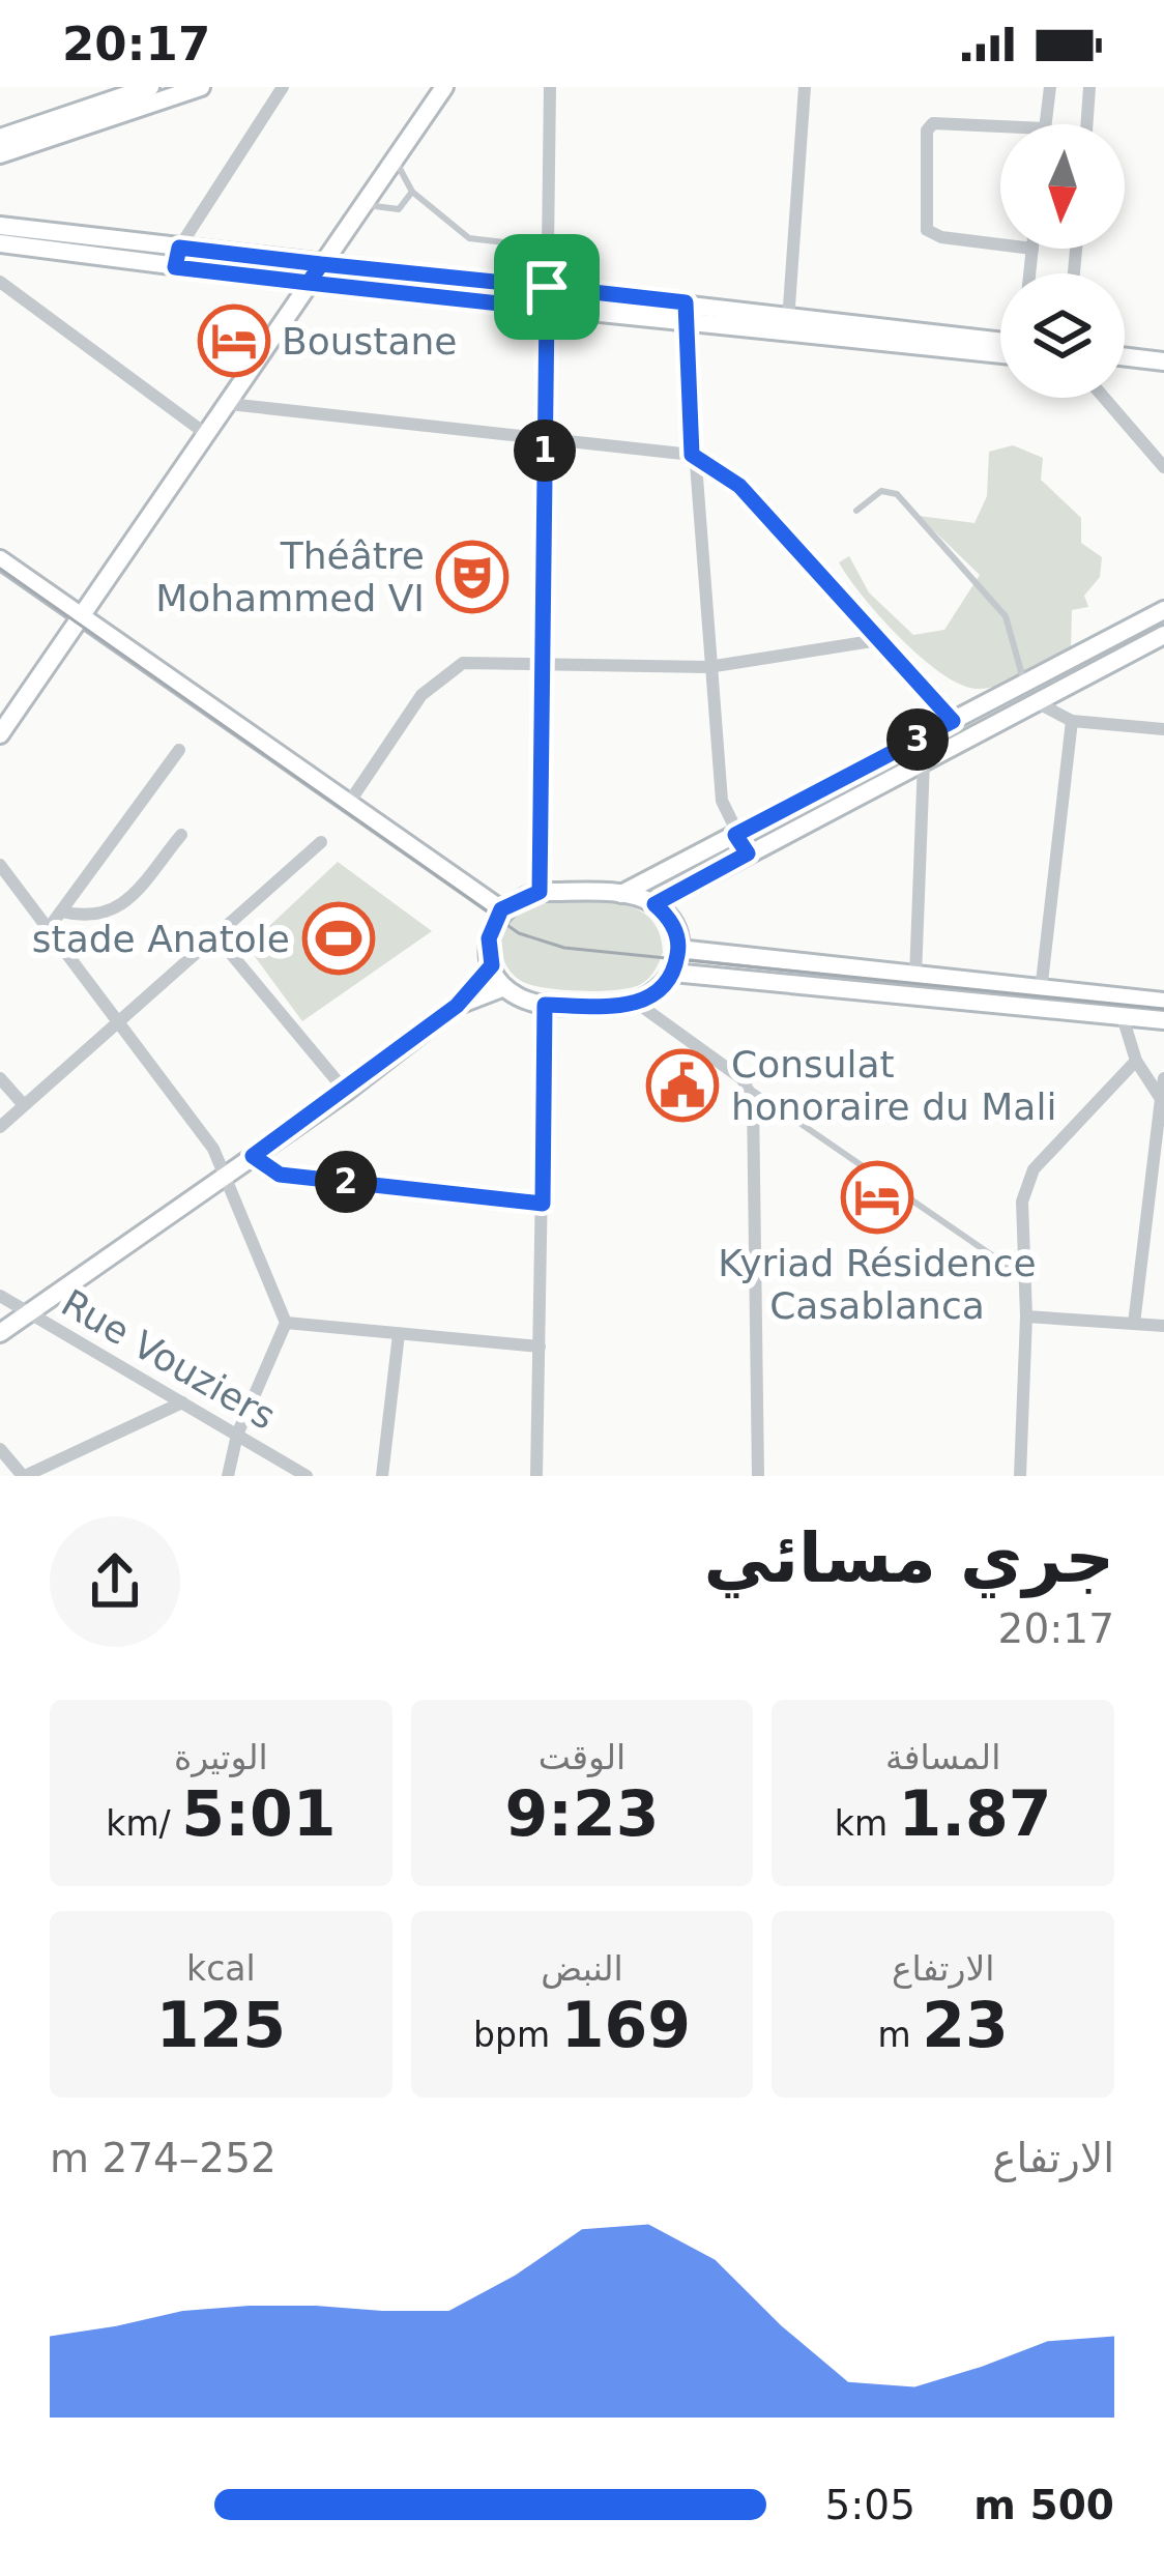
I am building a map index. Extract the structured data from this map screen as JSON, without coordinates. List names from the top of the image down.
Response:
{
  "streets": {
    "street": ["Rue Vouziers"]
  },
  "places": {
    "hotel": ["Boustane", "Kyriad Résidence Casablanca"],
    "theatre": ["Théâtre Mohammed VI"],
    "sports": ["stade Anatole"],
    "public building": ["Consulat honoraire du Mali"]
  },
  "north": "bottom",
  "page": {
    "status": "20:17",
    "pins": ["1", "3", "2"],
    "heading": ["جري مسائي", "20:17"],
    "stats": [
      ["المسافة", "1.87 km"],
      ["الوقت", "9:23"],
      ["الوتيرة", "5:01 /km"],
      ["الارتفاع", "23 m"],
      ["النبض", "169 bpm"],
      ["kcal", "125"]
    ],
    "chart": ["الارتفاع", "252–274 m"],
    "list": [
      {
        "name": "500 m",
        "note": "5:05"
      }
    ]
  }
}
